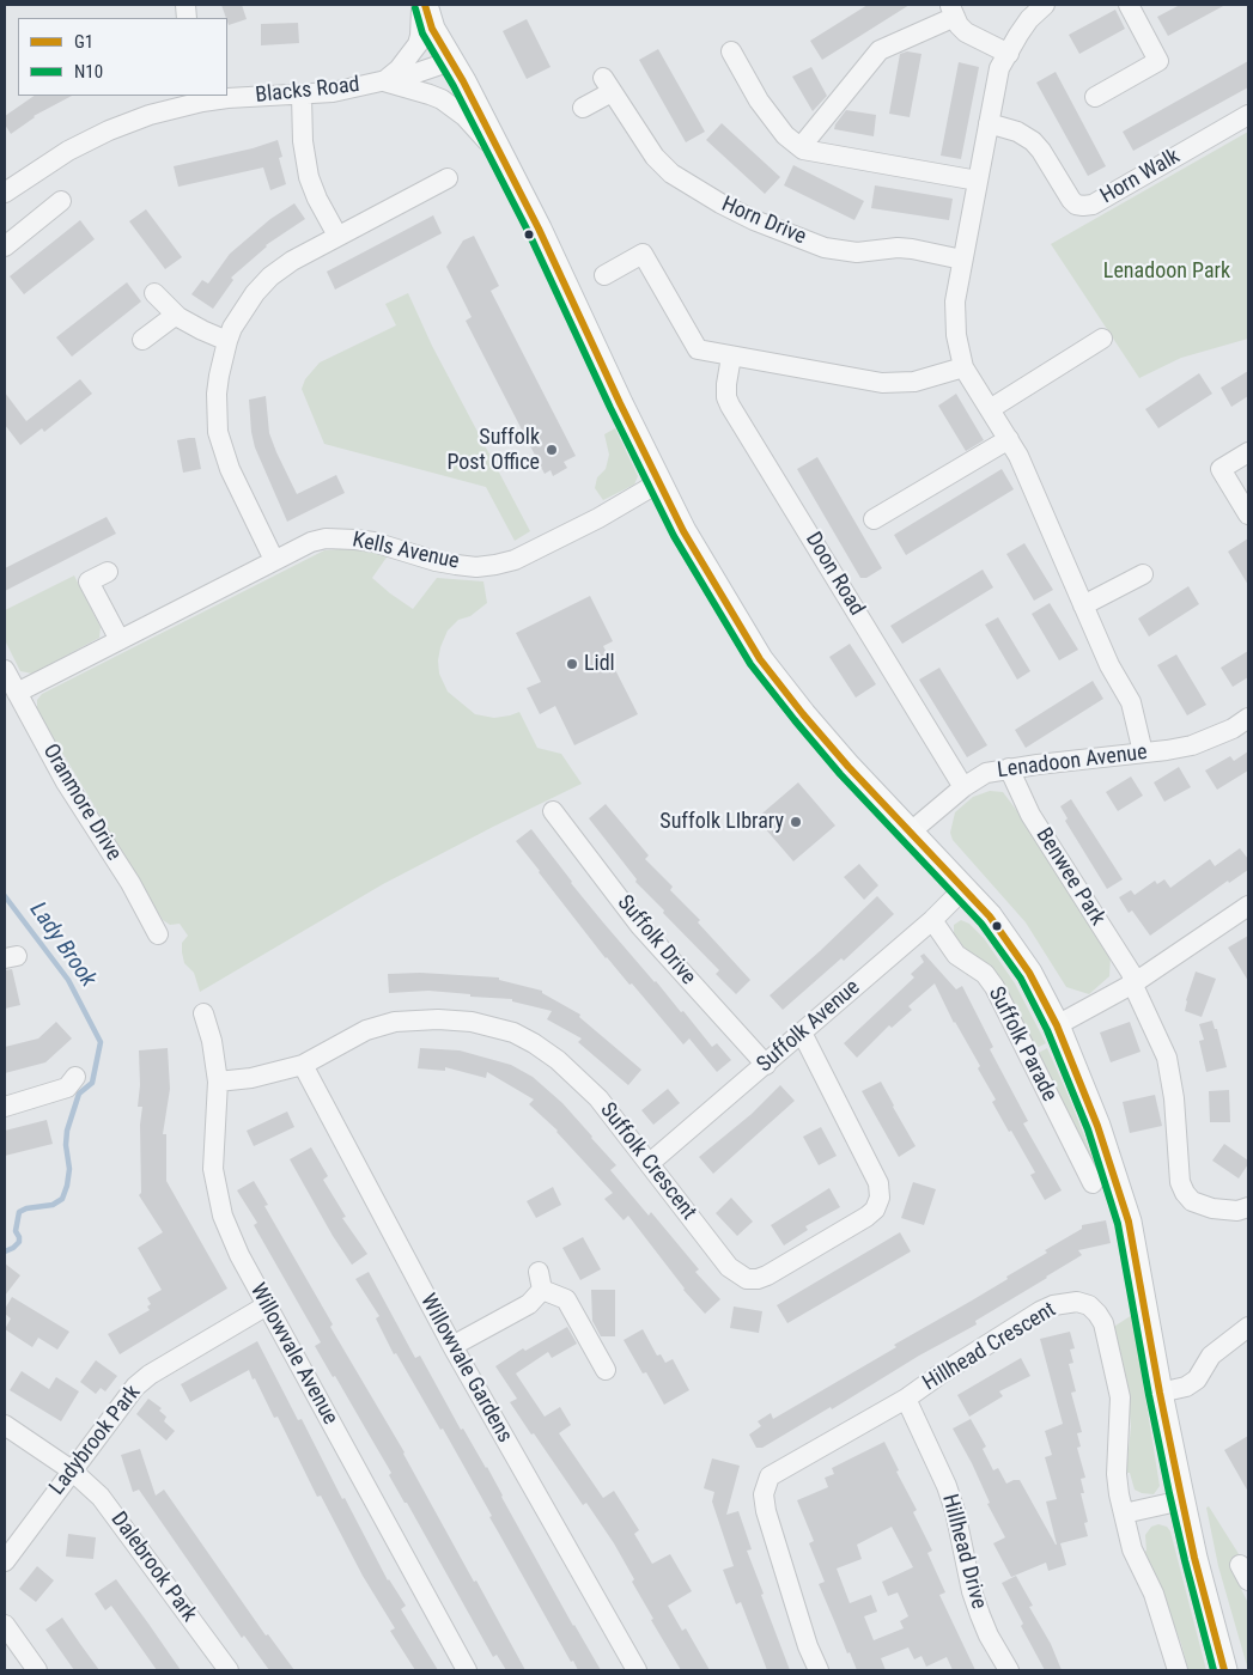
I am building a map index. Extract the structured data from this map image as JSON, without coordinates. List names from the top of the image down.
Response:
{
  "streets": {
    "street": [
      "Blacks Road",
      "Horn Walk",
      "Horn Drive",
      "Kells Avenue",
      "Doon Road",
      "Lenadoon Avenue",
      "Oranmore Drive",
      "Benwee Park",
      "Suffolk Drive",
      "Suffolk Avenue",
      "Suffolk Parade",
      "Suffolk Crescent",
      "Hillhead Crescent",
      "Willowvale Avenue",
      "Willowvale Gardens",
      "Ladybrook Park",
      "Hillhead Drive",
      "Dalebrook Park"
    ]
  },
  "crossings": [
    ["Kells Avenue", "Oranmore Drive"],
    ["Doon Road", "Lenadoon Avenue"],
    ["Lenadoon Avenue", "Benwee Park"],
    ["Suffolk Drive", "Suffolk Avenue"],
    ["Suffolk Avenue", "Suffolk Parade"],
    ["Suffolk Avenue", "Suffolk Crescent"],
    ["Suffolk Crescent", "Willowvale Avenue"],
    ["Suffolk Crescent", "Willowvale Gardens"],
    ["Hillhead Crescent", "Hillhead Drive"],
    ["Willowvale Avenue", "Ladybrook Park"],
    ["Ladybrook Park", "Dalebrook Park"]
  ],
  "water": ["Lady Brook"],
  "parks": ["Lenadoon Park"],
  "places": ["Suffolk Post Office", "Lidl", "Suffolk LIbrary"],
  "lines": ["transit line G1", "transit line N10"],
  "legend": ["G1", "N10"]
}
